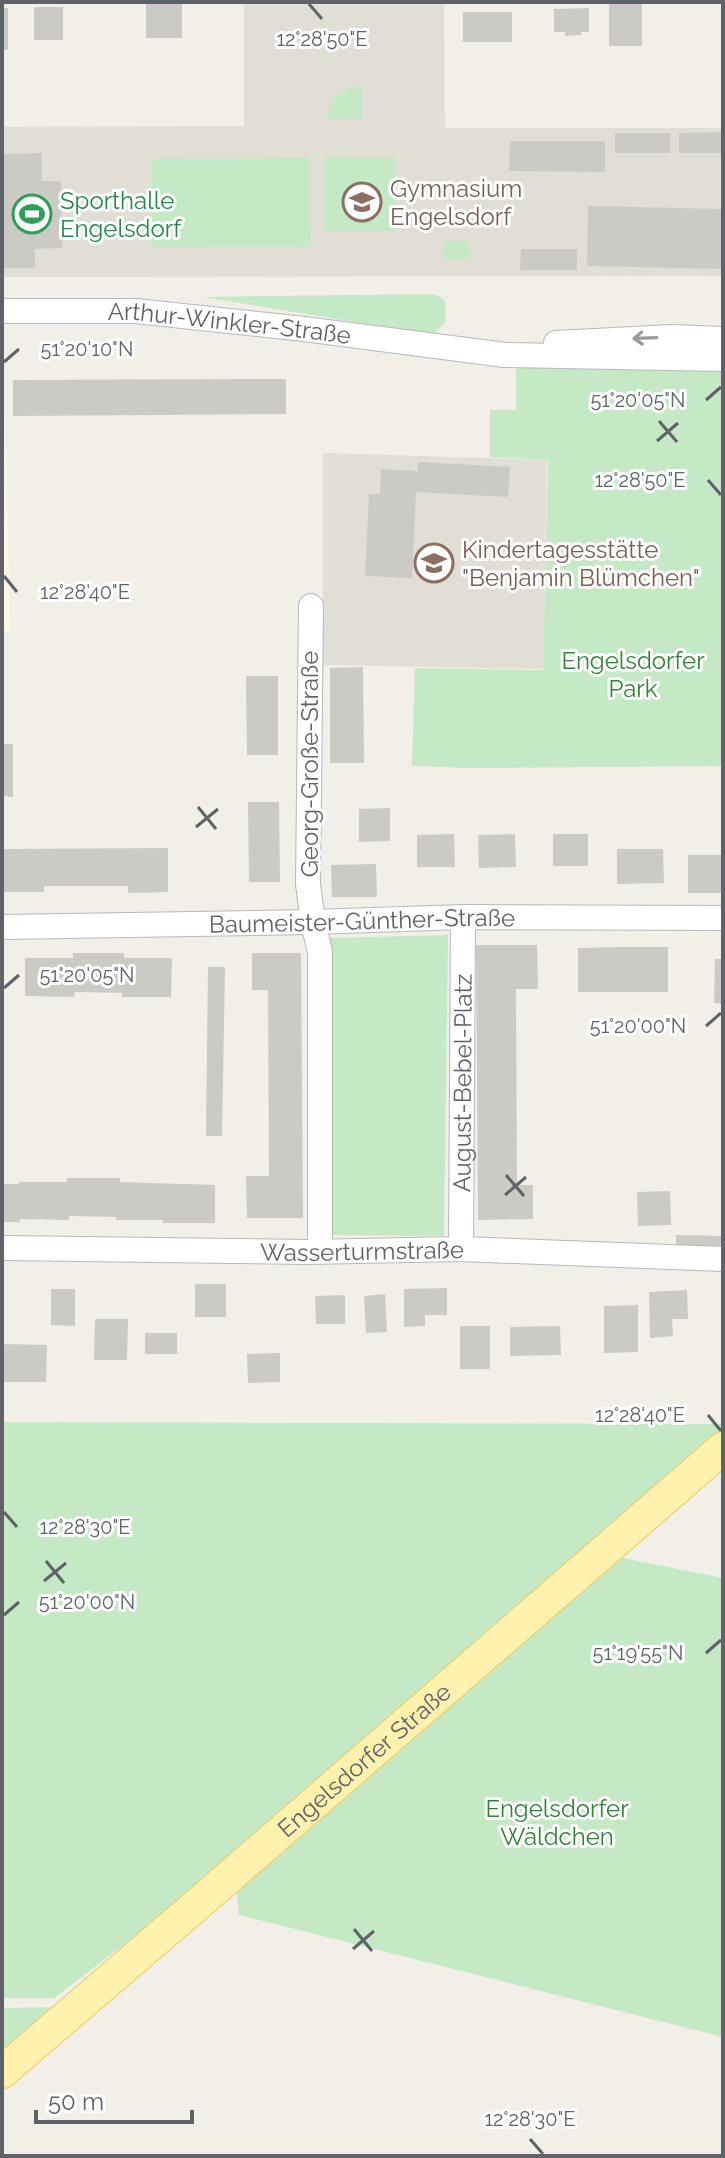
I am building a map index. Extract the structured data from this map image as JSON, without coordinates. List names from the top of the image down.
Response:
{
  "streets": {
    "main road": ["Engelsdorfer Straße"],
    "street": [
      "Arthur-Winkler-Straße",
      "Georg-Große-Straße",
      "Baumeister-Günther-Straße",
      "August-Bebel-Platz",
      "Wasserturmstraße"
    ]
  },
  "crossings": [
    ["Georg-Große-Straße", "Baumeister-Günther-Straße"],
    ["Baumeister-Günther-Straße", "August-Bebel-Platz"],
    ["August-Bebel-Platz", "Wasserturmstraße"]
  ],
  "parks": ["Engelsdorfer Park", "Engelsdorfer Wäldchen"],
  "places": {
    "school or university": ["Gymnasium Engelsdorf", "Kindertagesstätte \"Benjamin Blümchen\""],
    "sports": ["Sporthalle Engelsdorf"]
  },
  "scale_bar": "50 m",
  "coordinates": [
    "12°28'50\"E",
    "51°20'10\"N",
    "51°20'05\"N",
    "12°28'40\"E",
    "51°20'00\"N",
    "12°28'30\"E",
    "51°19'55\"N"
  ]
}
